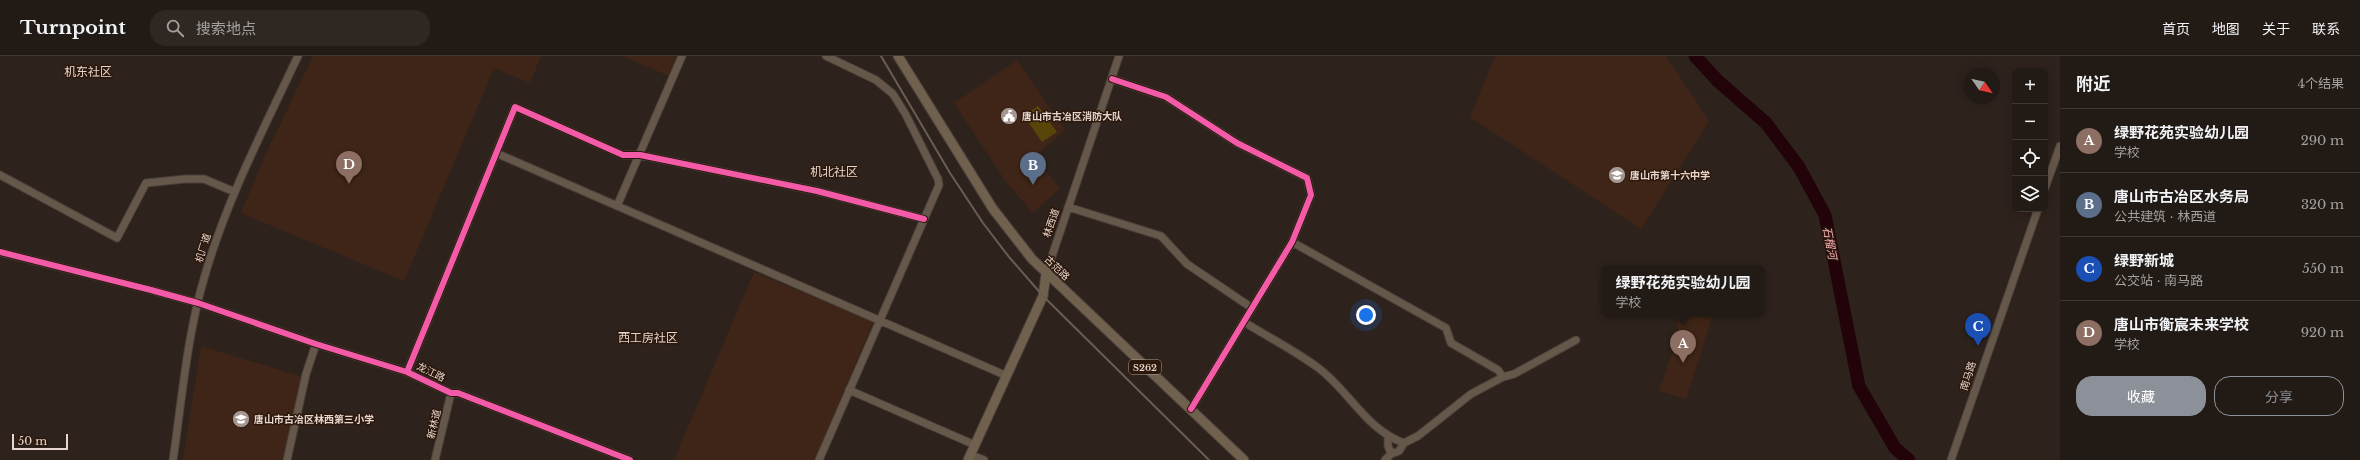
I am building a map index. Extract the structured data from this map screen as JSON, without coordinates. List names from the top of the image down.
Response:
{
  "streets": {
    "main road": ["林西道", "古范路", "S262"],
    "street": [
      "机厂道",
      "龙江路",
      "南马路",
      "新林道"
    ]
  },
  "crossings": [
    ["林西道", "古范路"],
    ["机厂道", "龙江路"],
    ["龙江路", "新林道"]
  ],
  "districts": ["机东社区", "机北社区", "西工房社区"],
  "water": ["石榴河"],
  "places": {
    "public building": ["唐山市古冶区消防大队"],
    "school or university": ["唐山市第十六中学", "唐山市古冶区林西第三小学"]
  },
  "scale_bar": "50 m",
  "north": "bottom right",
  "page": {
    "header": "Turnpoint",
    "search": "搜索地点",
    "nav": [
      "首页",
      "地图",
      "关于",
      "联系"
    ],
    "heading": ["附近", "4个结果"],
    "map_buttons": ["+", "−"],
    "list": [
      {
        "mark": "A",
        "name": "绿野花苑实验幼儿园",
        "note": "学校",
        "value": "290 m"
      },
      {
        "mark": "B",
        "name": "唐山市古冶区水务局",
        "note": "公共建筑 · 林西道",
        "value": "320 m"
      },
      {
        "mark": "C",
        "name": "绿野新城",
        "note": "公交站 · 南马路",
        "value": "550 m"
      },
      {
        "mark": "D",
        "name": "唐山市衡宸未来学校",
        "note": "学校",
        "value": "920 m"
      }
    ],
    "pins": [
      "D",
      "B",
      "C",
      "A"
    ],
    "popup": ["绿野花苑实验幼儿园", "学校"],
    "buttons": ["收藏", "分享"],
    "scale": "50 m"
  }
}
